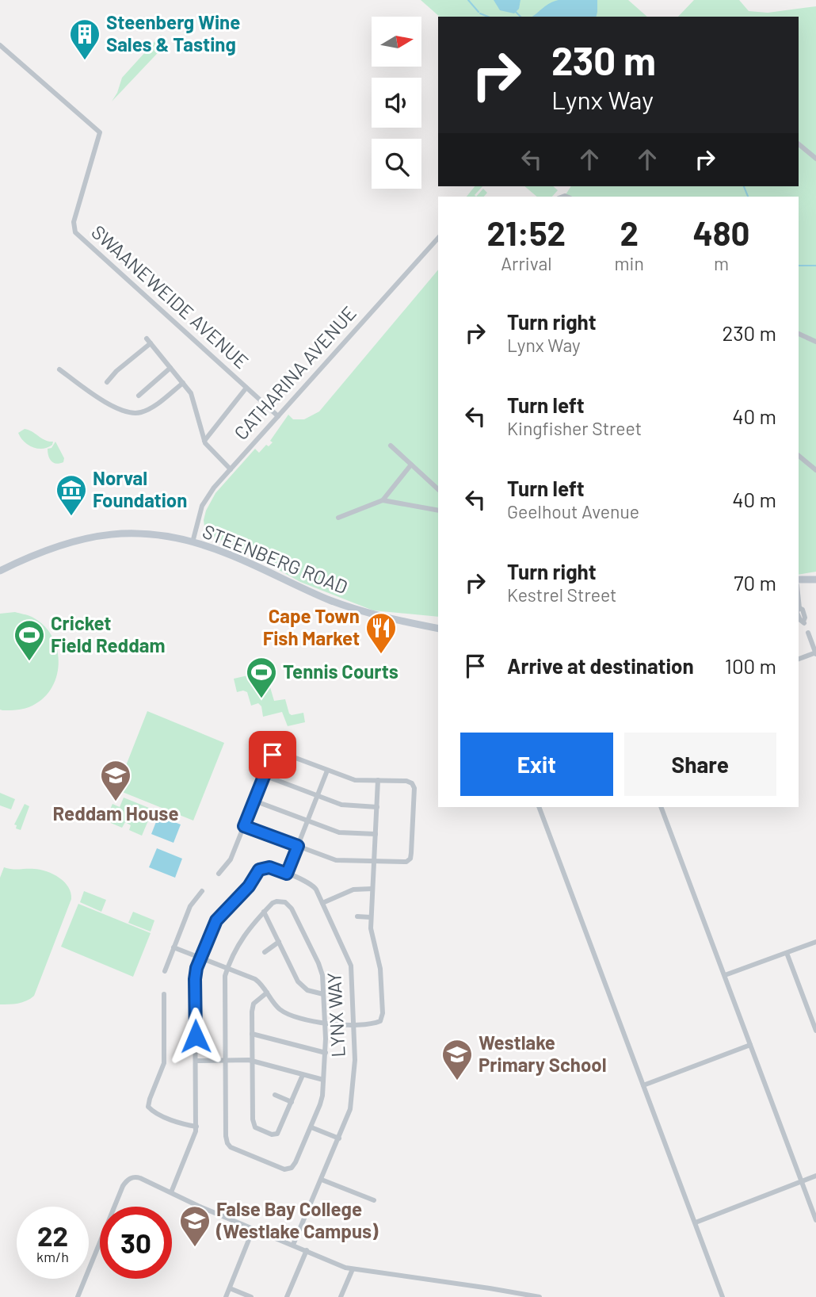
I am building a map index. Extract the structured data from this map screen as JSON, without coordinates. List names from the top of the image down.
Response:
{
  "streets": {
    "main road": ["STEENBERG ROAD"],
    "street": ["SWAANEWEIDE AVENUE", "CATHARINA AVENUE", "LYNX WAY"]
  },
  "crossings": [
    ["SWAANEWEIDE AVENUE", "CATHARINA AVENUE"],
    ["CATHARINA AVENUE", "STEENBERG ROAD"]
  ],
  "places": {
    "building": ["Steenberg Wine Sales & Tasting"],
    "museum": ["Norval Foundation"],
    "restaurant": ["Cape Town Fish Market"],
    "sports": ["Cricket Field Reddam", "Tennis Courts"],
    "school or university": ["Reddam House", "Westlake Primary School", "False Bay College (Westlake Campus)"]
  },
  "north": "right",
  "page": {
    "turn": ["230 m", "Lynx Way"],
    "eta": [
      "21:52",
      "Arrival",
      "2",
      "min",
      "480",
      "m"
    ],
    "list": [
      {
        "name": "Turn right",
        "note": "Lynx Way",
        "value": "230 m"
      },
      {
        "name": "Turn left",
        "note": "Kingfisher Street",
        "value": "40 m"
      },
      {
        "name": "Turn left",
        "note": "Geelhout Avenue",
        "value": "40 m"
      },
      {
        "name": "Turn right",
        "note": "Kestrel Street",
        "value": "70 m"
      },
      {
        "name": "Arrive at destination",
        "value": "100 m"
      }
    ],
    "buttons": ["Exit", "Share"],
    "speed": "22 km/h",
    "limit": "30"
  }
}
